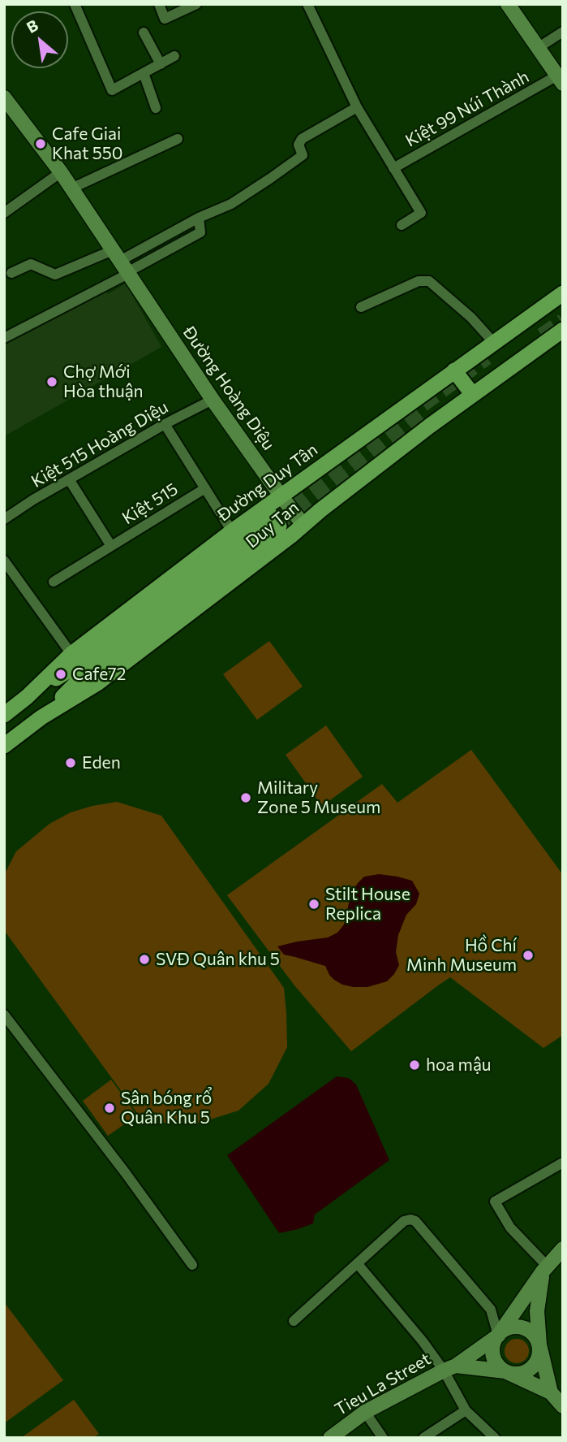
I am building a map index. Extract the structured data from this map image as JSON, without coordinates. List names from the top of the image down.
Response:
{
  "streets": {
    "main road": [
      "Đường Hoàng Diệu",
      "Đường Duy Tân",
      "Duy Tan",
      "Tieu La Street"
    ],
    "street": ["Kiệt 99 Núi Thành", "Kiệt 515 Hoàng Diệu", "Kiệt 515"]
  },
  "crossings": [
    ["Đường Hoàng Diệu", "Kiệt 515 Hoàng Diệu"],
    ["Đường Hoàng Diệu", "Đường Duy Tân"],
    ["Đường Hoàng Diệu", "Duy Tan"],
    ["Kiệt 515 Hoàng Diệu", "Kiệt 515"]
  ],
  "places": [
    "Cafe Giai Khat 550",
    "Chợ Mới Hòa thuận",
    "Cafe72",
    "Eden",
    "Military Zone 5 Museum",
    "Stilt House Replica",
    "Hồ Chí Minh Museum",
    "SVĐ Quân khu 5",
    "hoa mậu",
    "Sân bóng rổ Quân Khu 5"
  ],
  "north": "top left"
}
